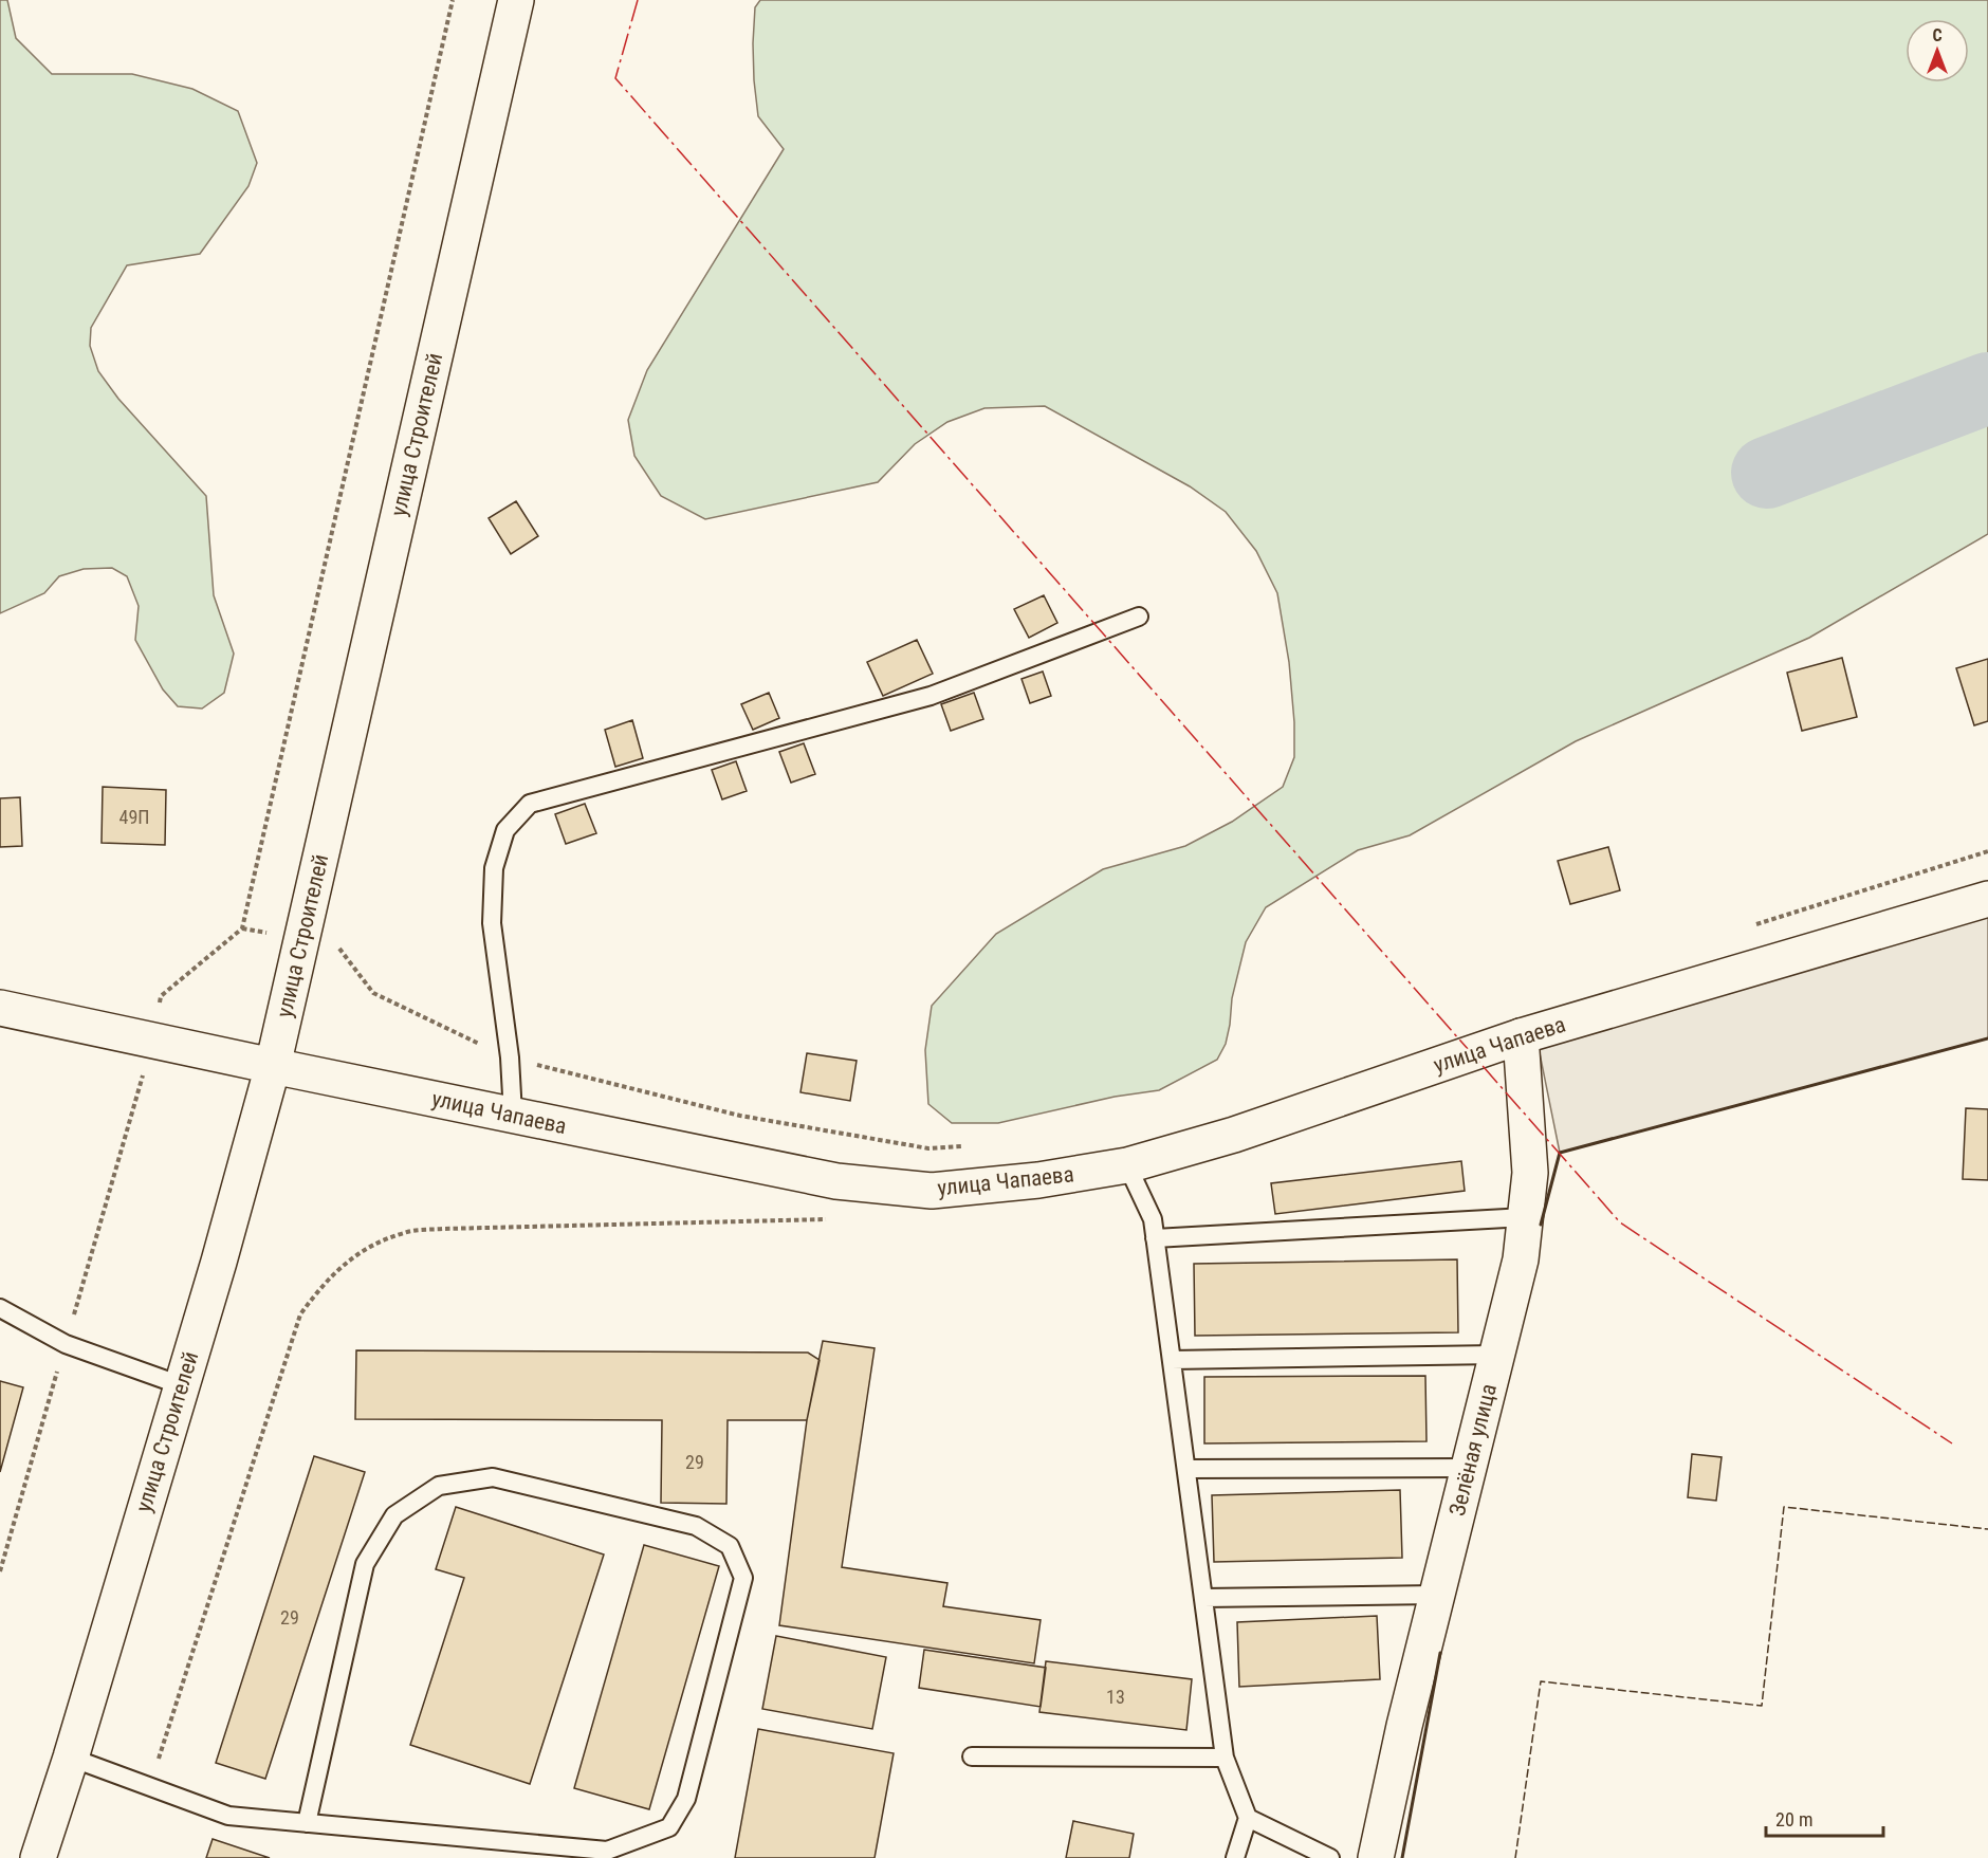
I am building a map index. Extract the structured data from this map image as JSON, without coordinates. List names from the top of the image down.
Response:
{
  "streets": {
    "street": ["улица Строителей", "улица Чапаева", "Зелёная улица"]
  },
  "crossings": [
    ["улица Строителей", "улица Чапаева"],
    ["улица Чапаева", "Зелёная улица"]
  ],
  "house_numbers": [
    "49П",
    "29",
    "29",
    "13"
  ],
  "scale_bar": "20 m",
  "north": "top"
}
